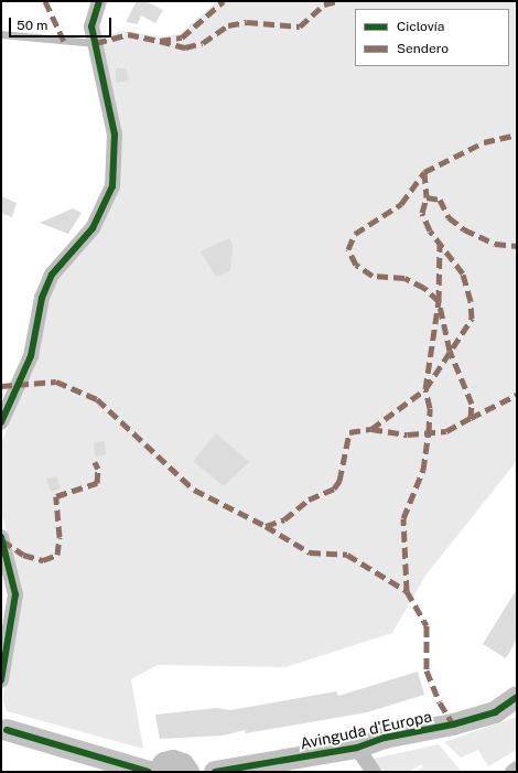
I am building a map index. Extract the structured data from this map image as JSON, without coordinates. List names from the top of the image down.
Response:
{
  "streets": {
    "street": ["Avinguda d'Europa"]
  },
  "legend": ["Ciclovía", "Sendero"],
  "scale_bar": "50 m"
}
